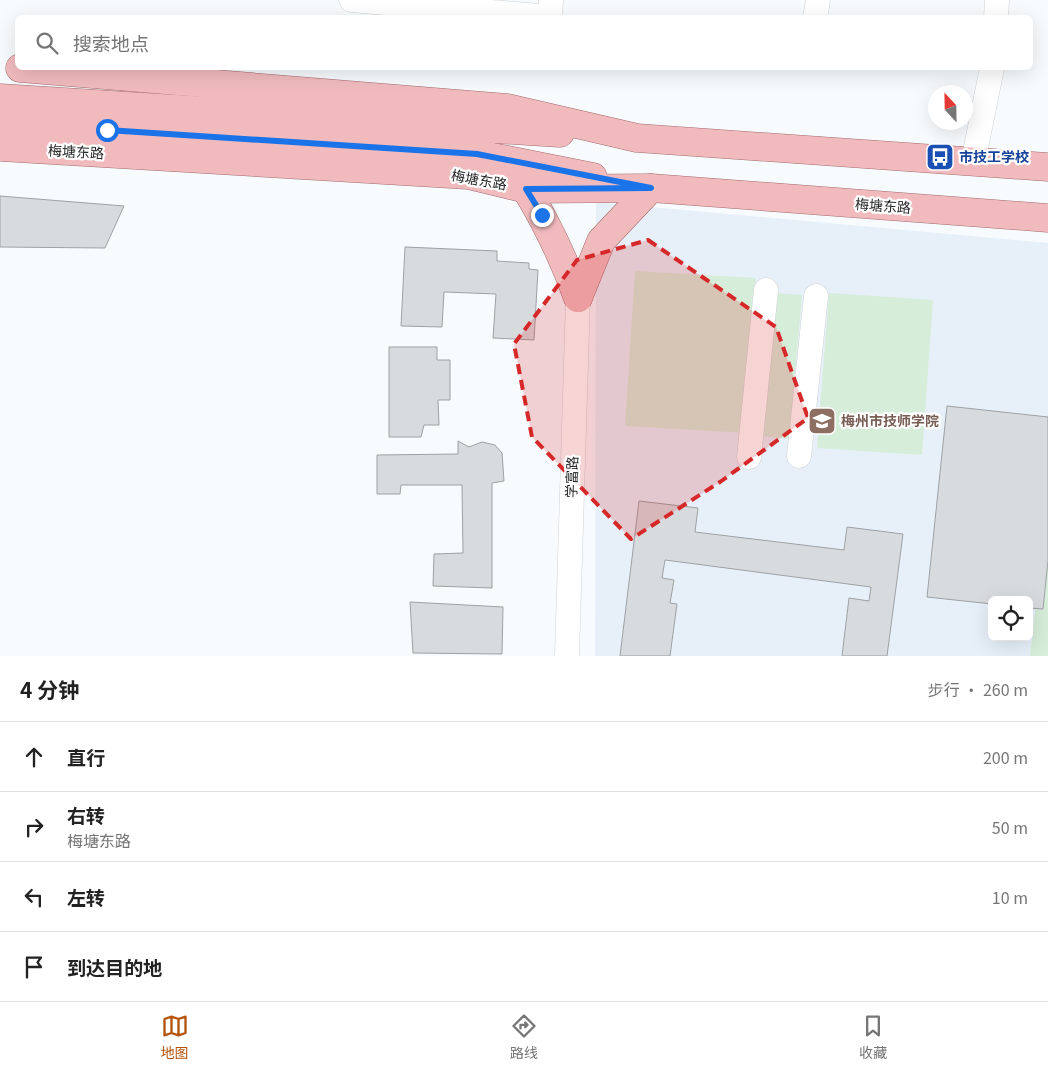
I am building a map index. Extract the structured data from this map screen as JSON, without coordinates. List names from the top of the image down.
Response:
{
  "streets": {
    "main road": ["梅塘东路"],
    "street": ["学富路"]
  },
  "places": {
    "bus stop": ["市技工学校"],
    "school or university": ["梅州市技师学院"]
  },
  "north": "top",
  "page": {
    "search": "搜索地点",
    "heading": ["4 分钟", "步行 · 260 m"],
    "list": [
      ["直行", "200 m"],
      ["右转", "梅塘东路", "50 m"],
      ["左转", "10 m"],
      "到达目的地"
    ],
    "nav": ["地图", "路线", "收藏"]
  }
}
